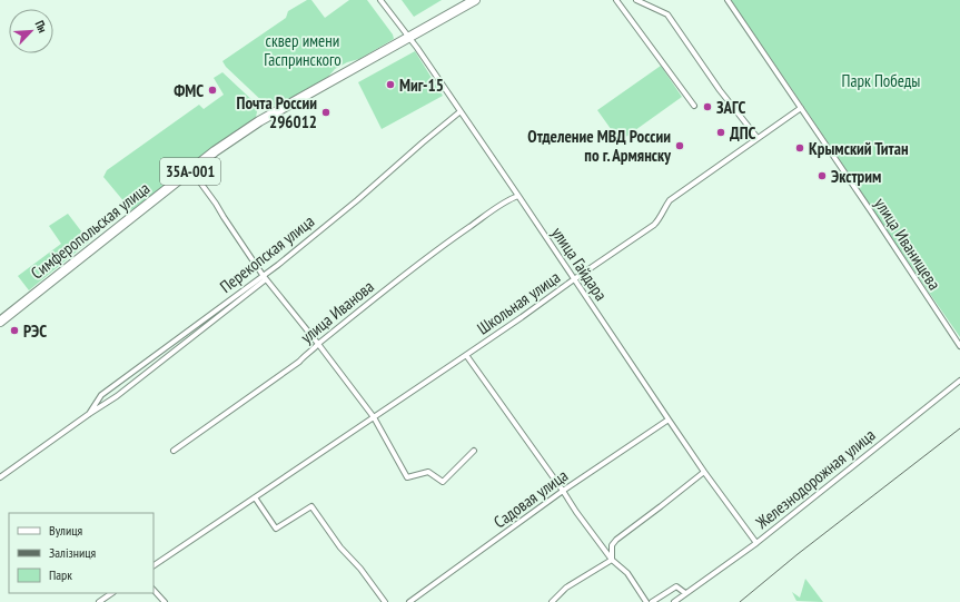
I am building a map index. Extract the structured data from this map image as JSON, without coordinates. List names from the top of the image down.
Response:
{
  "streets": {
    "highway": ["35А-001", "Симферопольская улица"],
    "street": [
      "улица Иванищева",
      "Перекопская улица",
      "улица Гайдара",
      "Школьная улица",
      "улица Иванова",
      "Железнодорожная улица",
      "Садовая улица"
    ]
  },
  "crossings": [
    ["Симферопольская улица", "улица Гайдара"],
    ["улица Иванищева", "Школьная улица"],
    ["Перекопская улица", "улица Гайдара"],
    ["улица Гайдара", "Школьная улица"],
    ["улица Гайдара", "улица Иванова"],
    ["улица Гайдара", "Железнодорожная улица"],
    ["улица Гайдара", "Садовая улица"]
  ],
  "parks": ["сквер имени Гаспринского", "Парк Победы"],
  "places": [
    "Миг-15",
    "ФМС",
    "ЗАГС",
    "Почта России 296012",
    "ДПС",
    "Отделение МВД России по г. Армянску",
    "Крымский Титан",
    "Экстрим",
    "РЭС"
  ],
  "legend": ["Вулиця", "Залізниця", "Парк"],
  "north": "top right"
}
